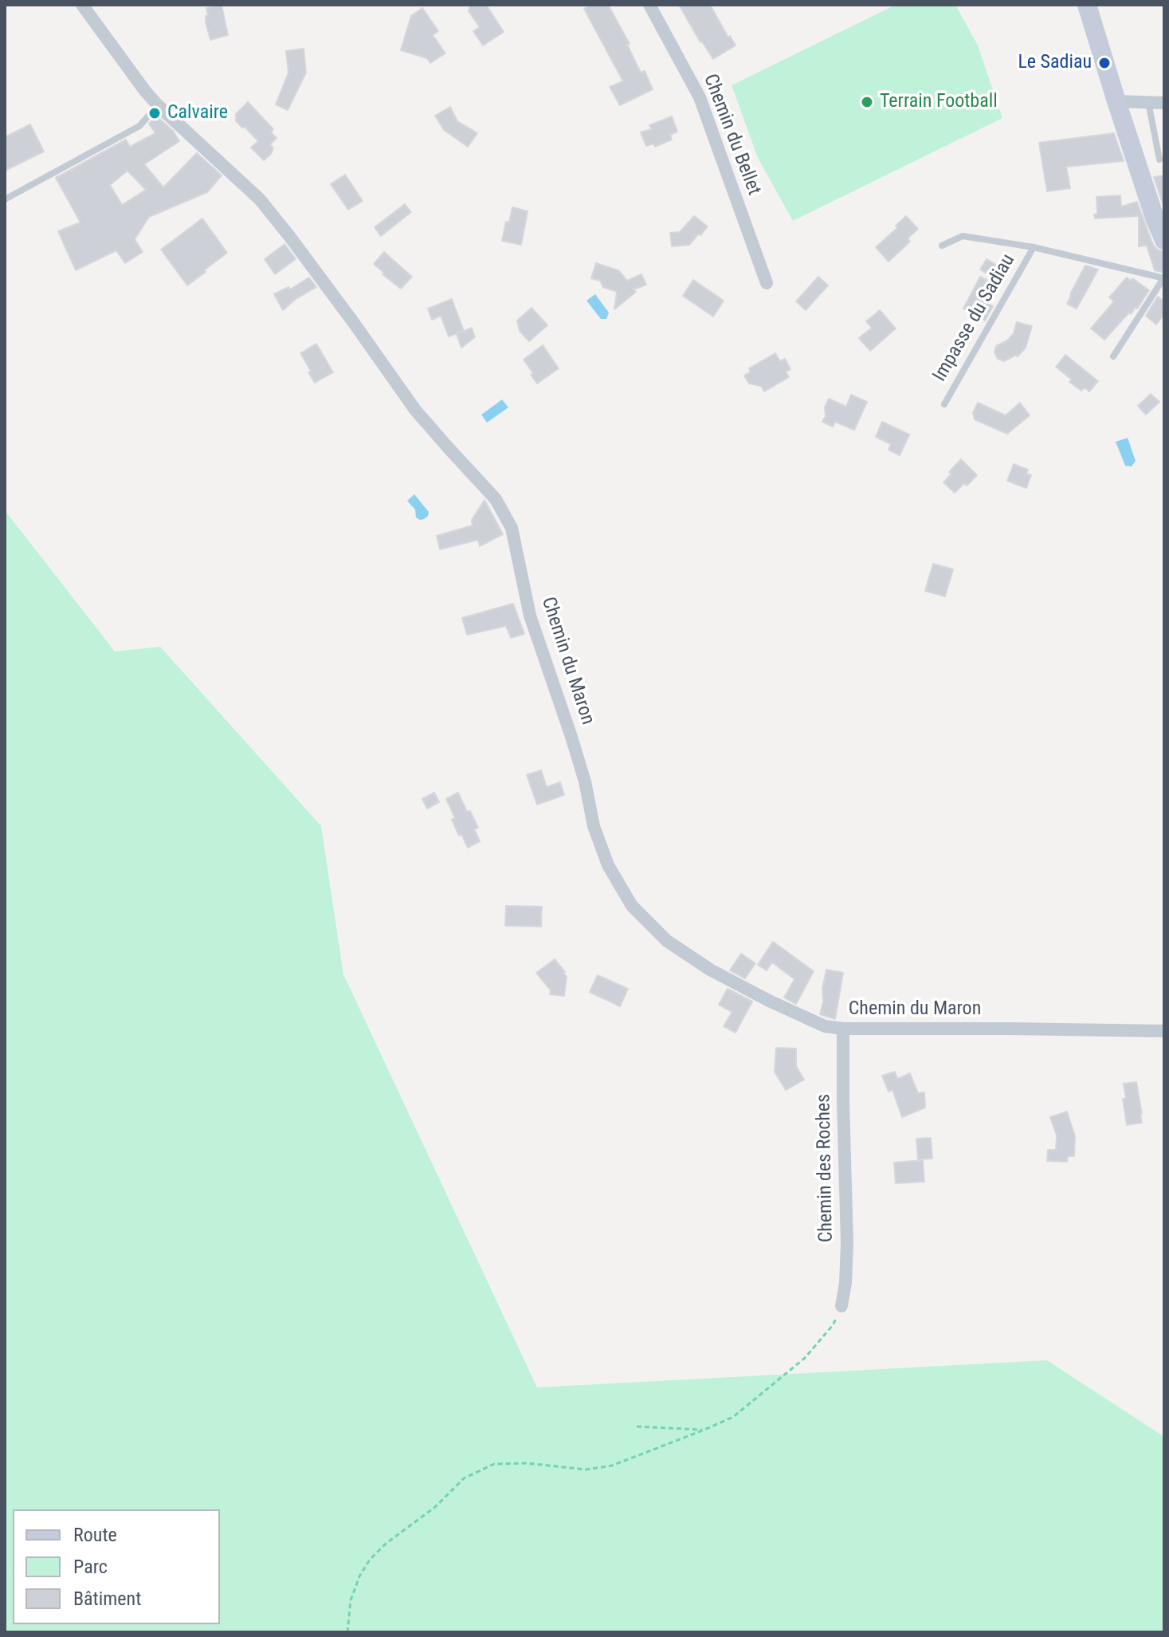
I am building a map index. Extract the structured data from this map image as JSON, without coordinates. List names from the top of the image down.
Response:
{
  "streets": {
    "street": ["Chemin du Bellet", "Chemin du Maron", "Chemin des Roches"],
    "lane": ["Impasse du Sadiau"]
  },
  "crossings": [
    ["Chemin du Maron", "Chemin des Roches"]
  ],
  "places": ["Le Sadiau", "Terrain Football", "Calvaire"],
  "legend": ["Route", "Parc", "Bâtiment"]
}
